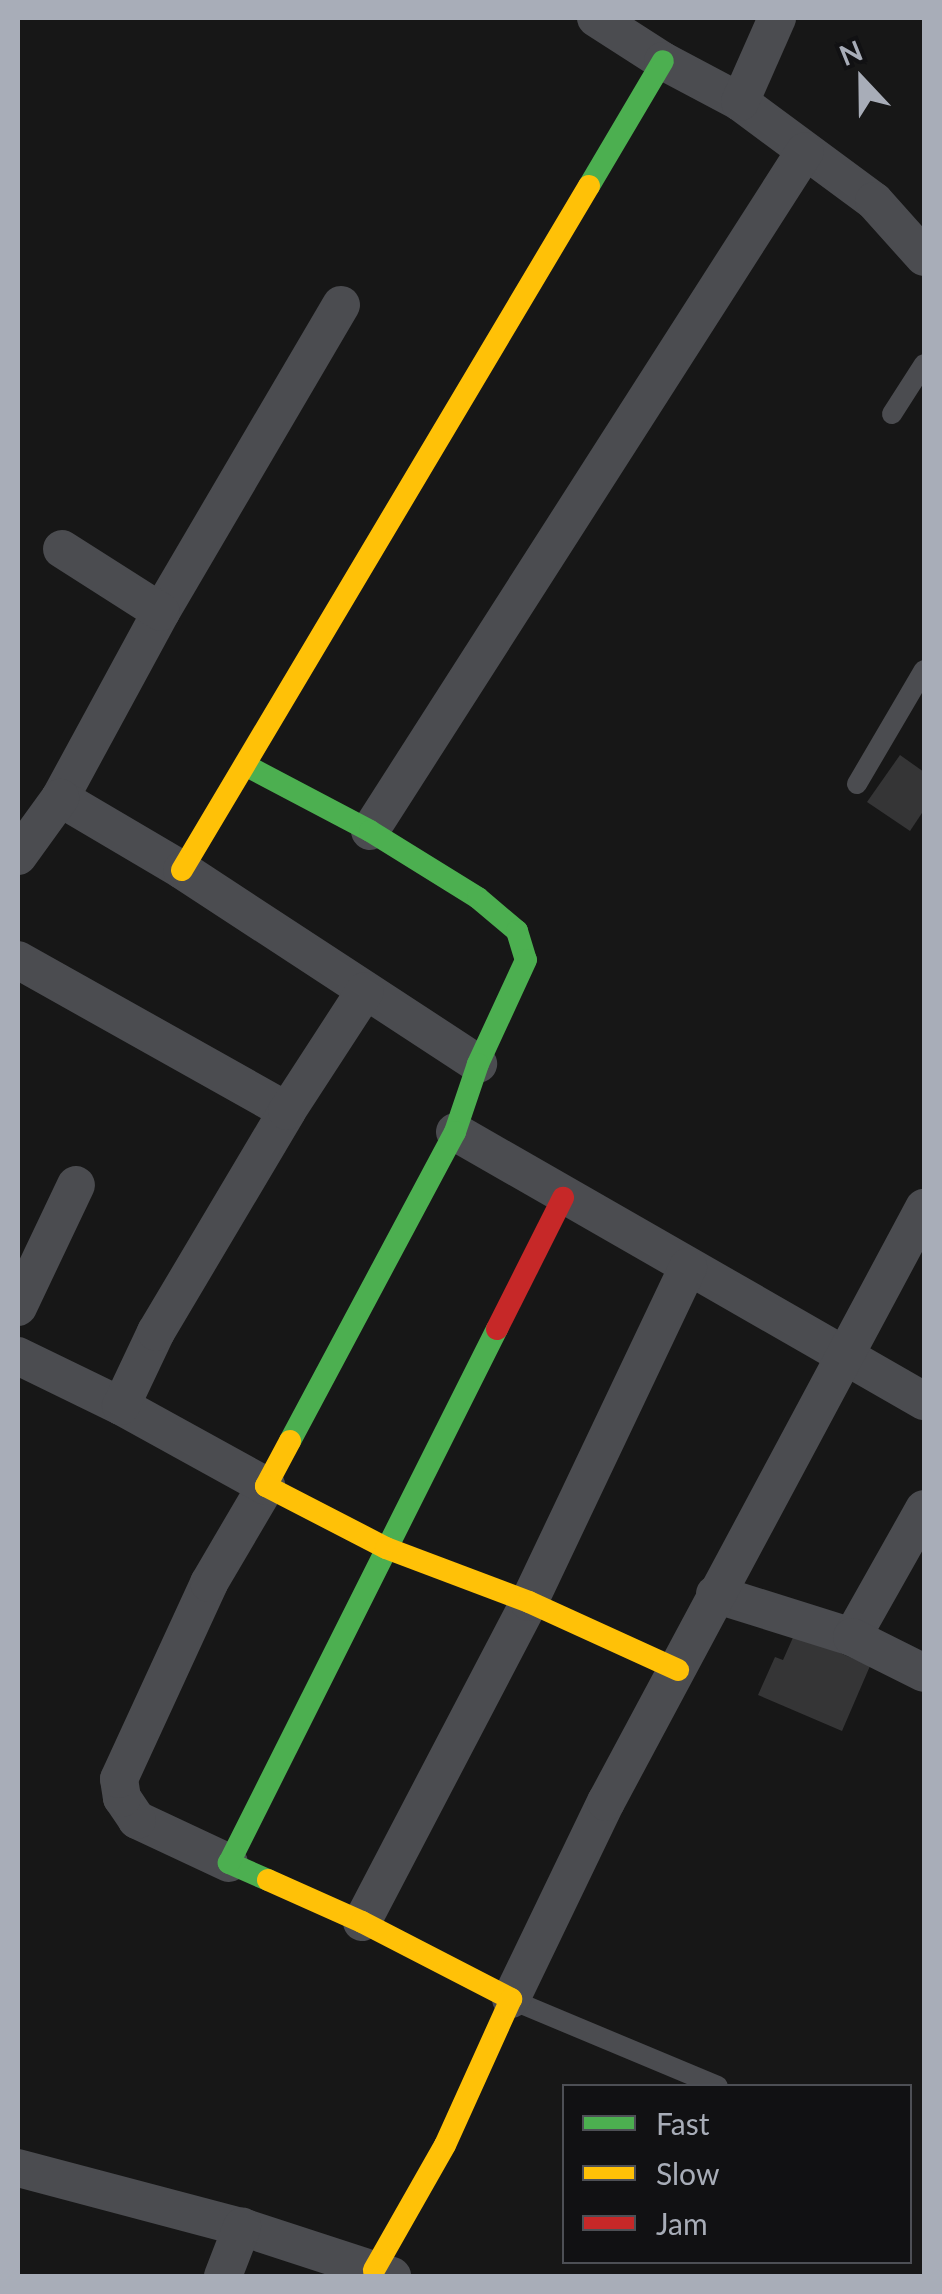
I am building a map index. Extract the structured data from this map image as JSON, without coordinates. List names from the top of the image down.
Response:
{
  "legend": ["Fast", "Slow", "Jam"],
  "north": "top"
}
